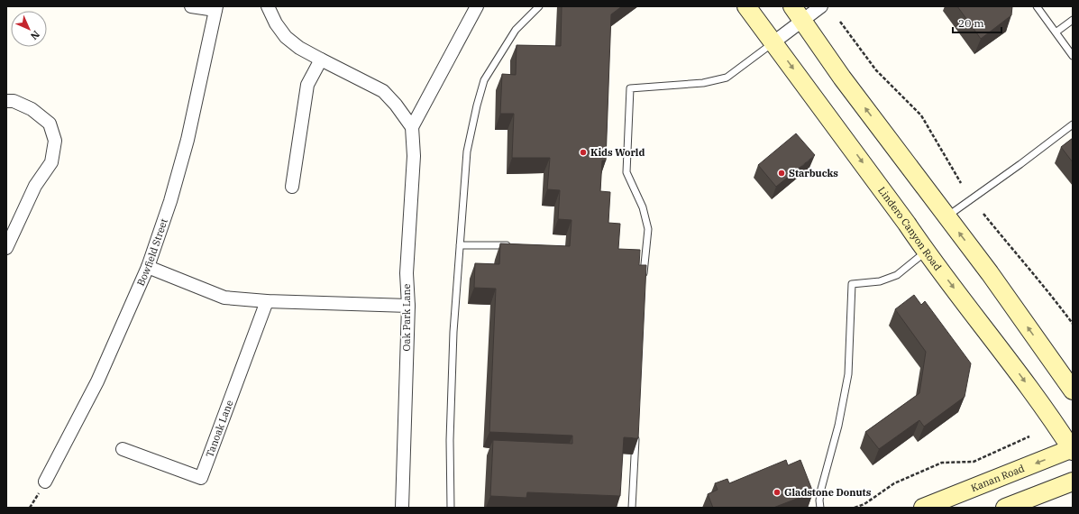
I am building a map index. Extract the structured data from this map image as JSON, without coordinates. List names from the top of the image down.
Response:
{
  "streets": {
    "main road": ["Lindero Canyon Road", "Kanan Road"],
    "street": ["Bowfield Street", "Oak Park Lane", "Tanoak Lane"]
  },
  "crossings": [
    ["Lindero Canyon Road", "Kanan Road"]
  ],
  "places": ["Kids World", "Starbucks", "Gladstone Donuts"],
  "scale_bar": "20 m",
  "north": "bottom right"
}
